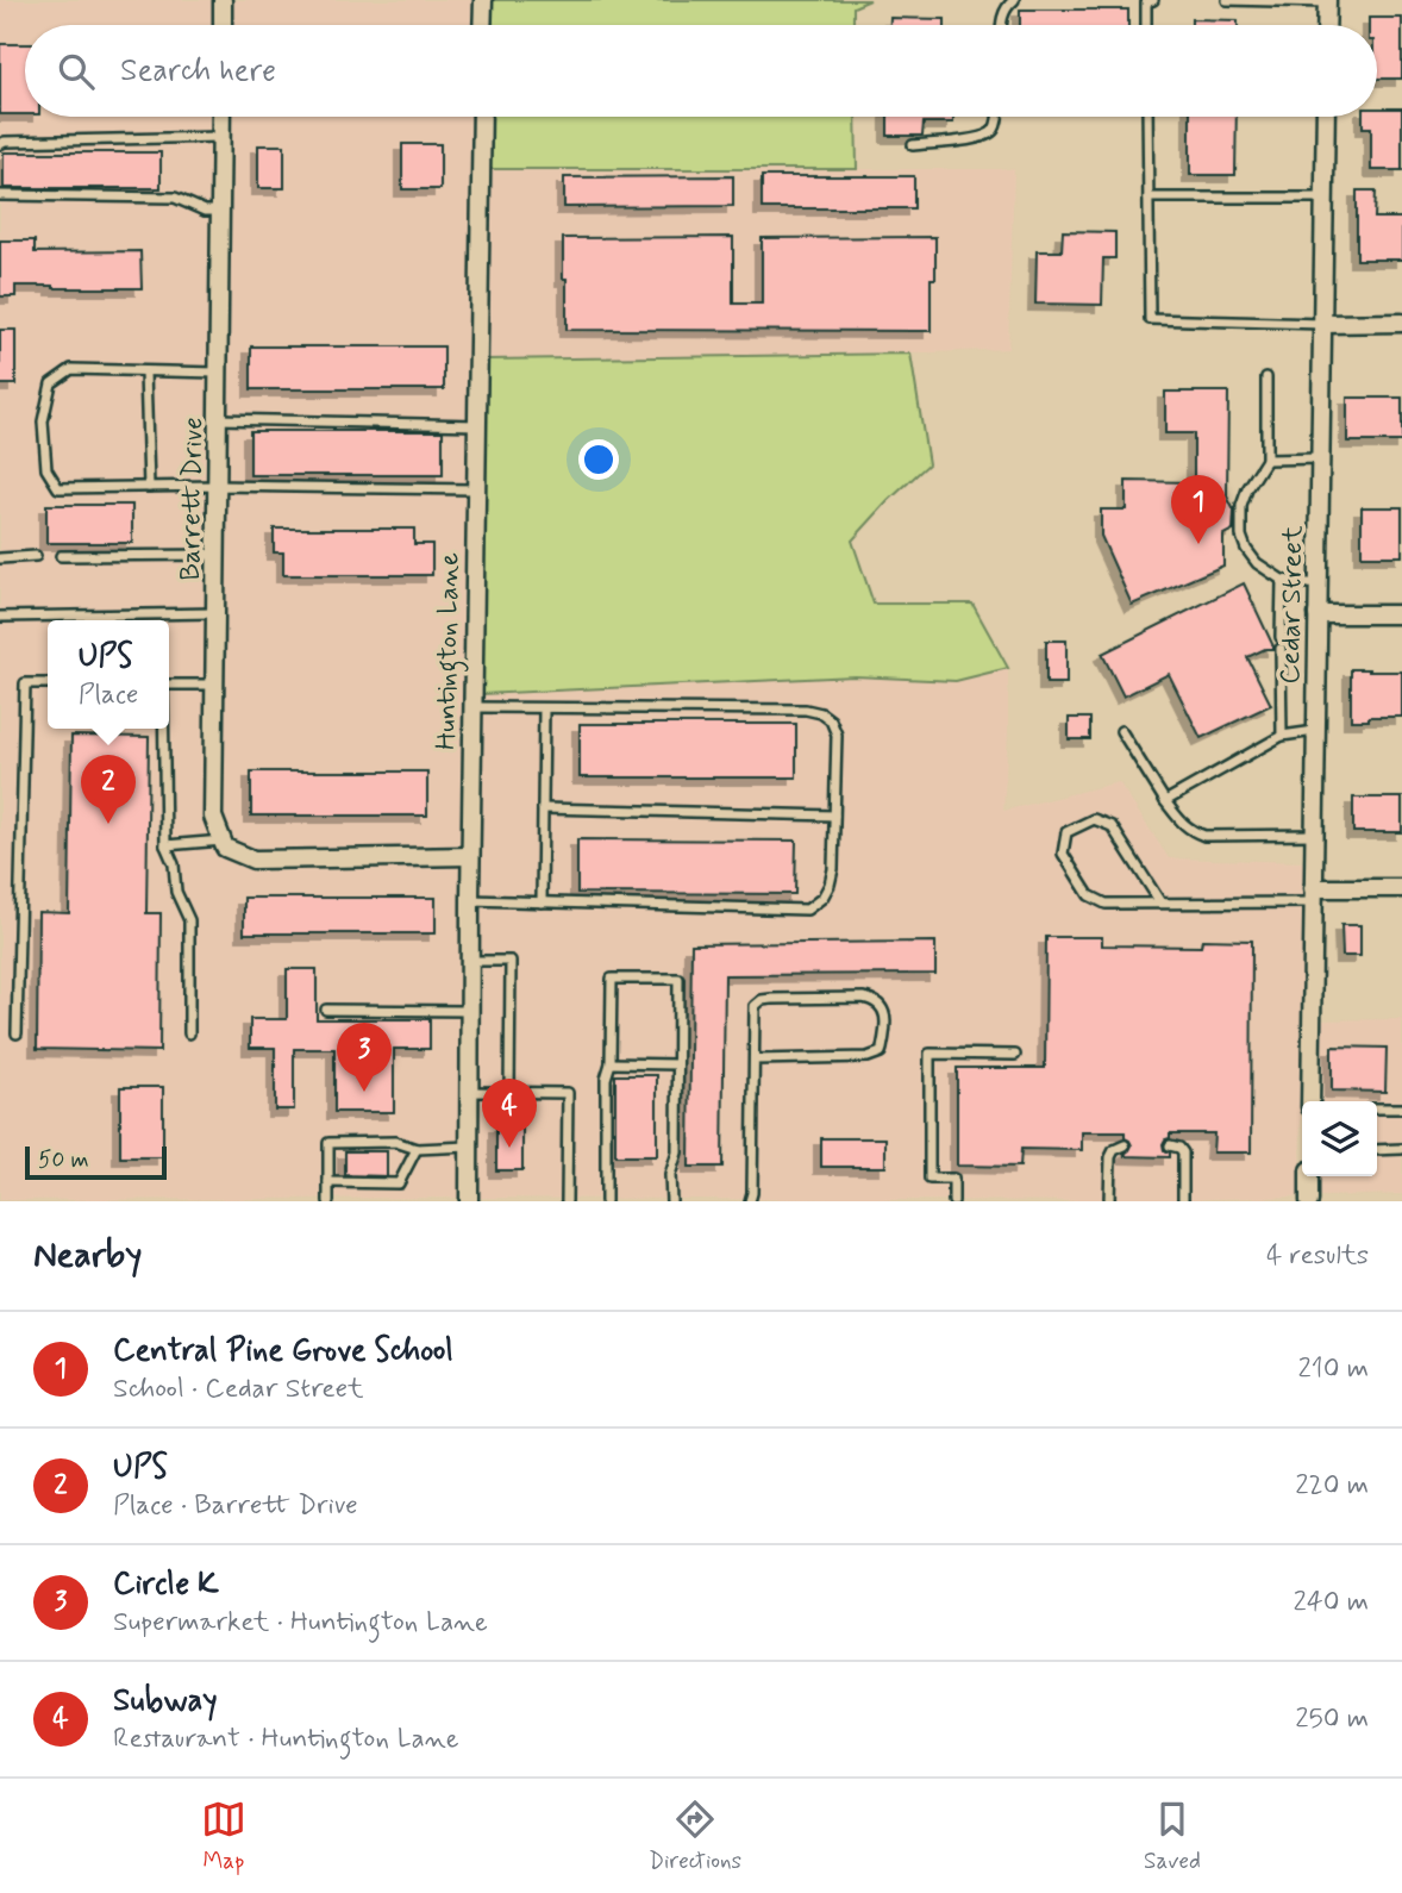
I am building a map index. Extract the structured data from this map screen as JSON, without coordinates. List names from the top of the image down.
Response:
{
  "streets": {
    "street": ["Barrett Drive", "Cedar Street", "Huntington Lane"]
  },
  "scale_bar": "50 m",
  "page": {
    "search": "Search here",
    "pins": [
      "1",
      "2",
      "3",
      "4"
    ],
    "popup": ["UPS", "Place"],
    "scale": "50 m",
    "heading": ["Nearby", "4 results"],
    "list": [
      {
        "mark": "1",
        "name": "Central Pine Grove School",
        "note": "School · Cedar Street",
        "value": "210 m"
      },
      {
        "mark": "2",
        "name": "UPS",
        "note": "Place · Barrett Drive",
        "value": "220 m"
      },
      {
        "mark": "3",
        "name": "Circle K",
        "note": "Supermarket · Huntington Lane",
        "value": "240 m"
      },
      {
        "mark": "4",
        "name": "Subway",
        "note": "Restaurant · Huntington Lane",
        "value": "250 m"
      }
    ],
    "nav": ["Map", "Directions", "Saved"]
  }
}
